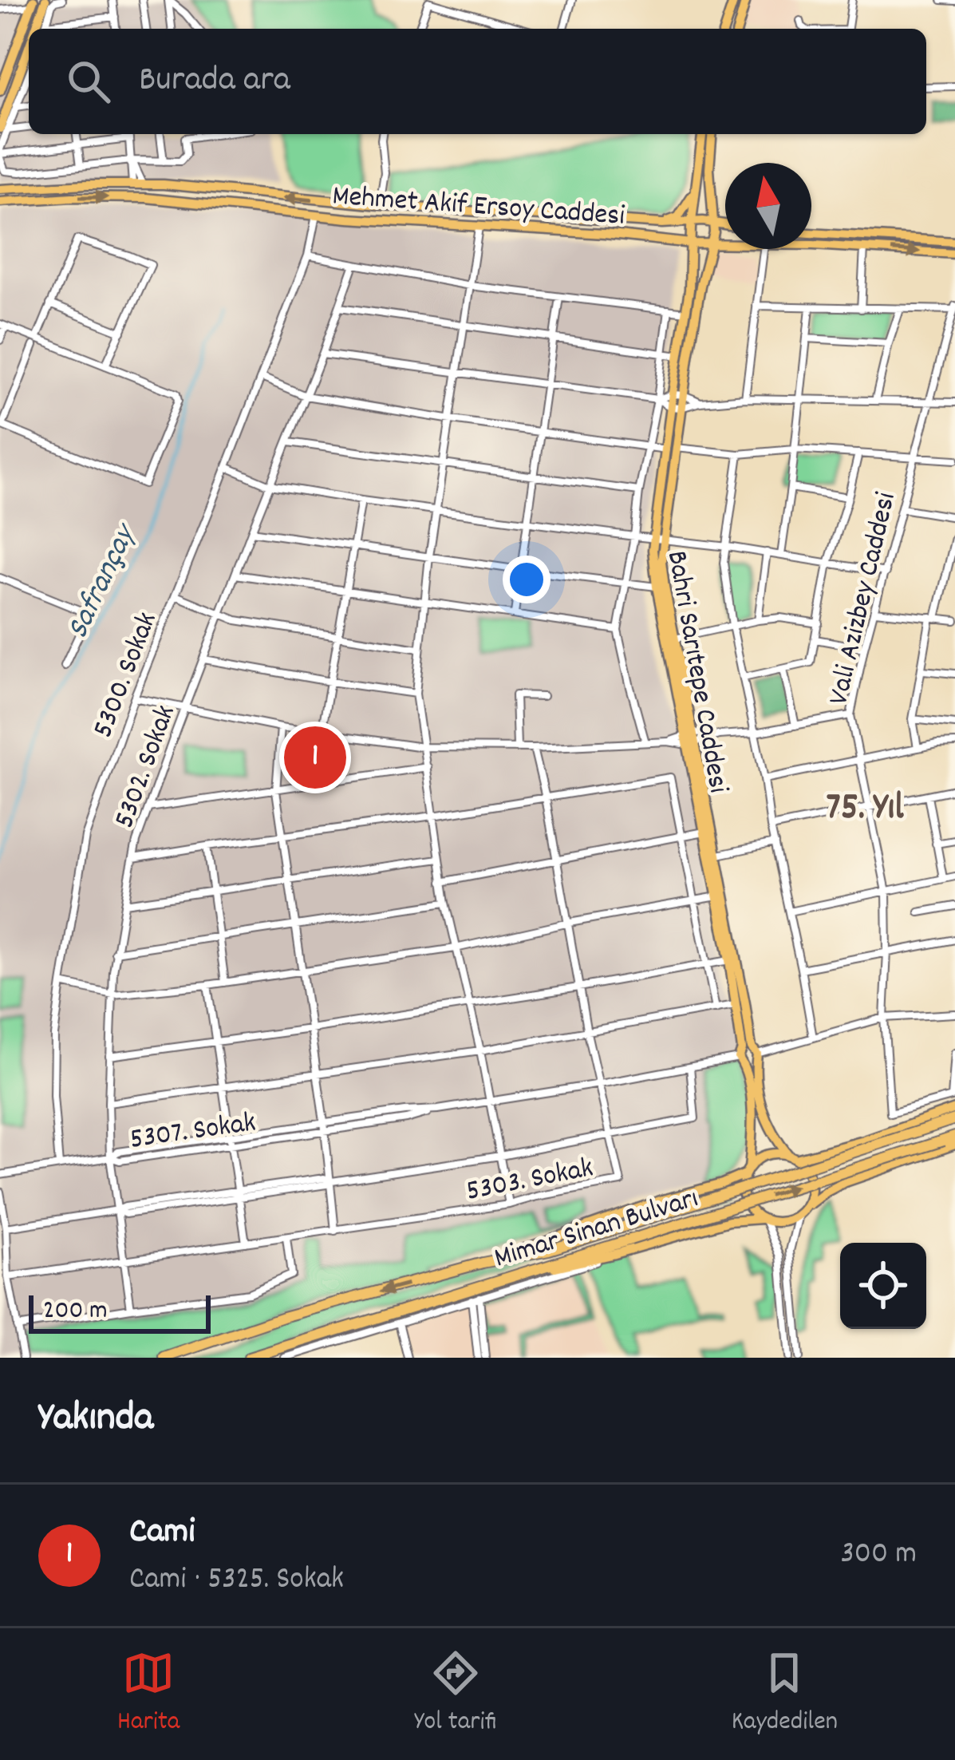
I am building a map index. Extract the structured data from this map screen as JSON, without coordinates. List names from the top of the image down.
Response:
{
  "streets": {
    "highway": ["Mimar Sinan Bulvarı"],
    "main road": ["Mehmet Akif Ersoy Caddesi", "Bahri Sarıtepe Caddesi"],
    "street": [
      "Vali Azizbey Caddesi",
      "5300. Sokak",
      "5302. Sokak",
      "5307. Sokak",
      "5303. Sokak"
    ]
  },
  "crossings": [
    ["Mehmet Akif Ersoy Caddesi", "Bahri Sarıtepe Caddesi"],
    ["Mehmet Akif Ersoy Caddesi", "5300. Sokak"],
    ["Vali Azizbey Caddesi", "5307. Sokak"],
    ["Bahri Sarıtepe Caddesi", "5307. Sokak"],
    ["5302. Sokak", "5307. Sokak"],
    ["5302. Sokak", "5303. Sokak"],
    ["5307. Sokak", "5303. Sokak"]
  ],
  "districts": ["75. Yıl"],
  "water": ["Safrançay"],
  "scale_bar": "200 m",
  "north": "top",
  "page": {
    "search": "Burada ara",
    "pins": "1",
    "scale": "200 m",
    "heading": "Yakında",
    "list": [
      {
        "mark": "1",
        "name": "Cami",
        "note": "Cami · 5325. Sokak",
        "value": "300 m"
      }
    ],
    "nav": ["Harita", "Yol tarifi", "Kaydedilen"]
  }
}
